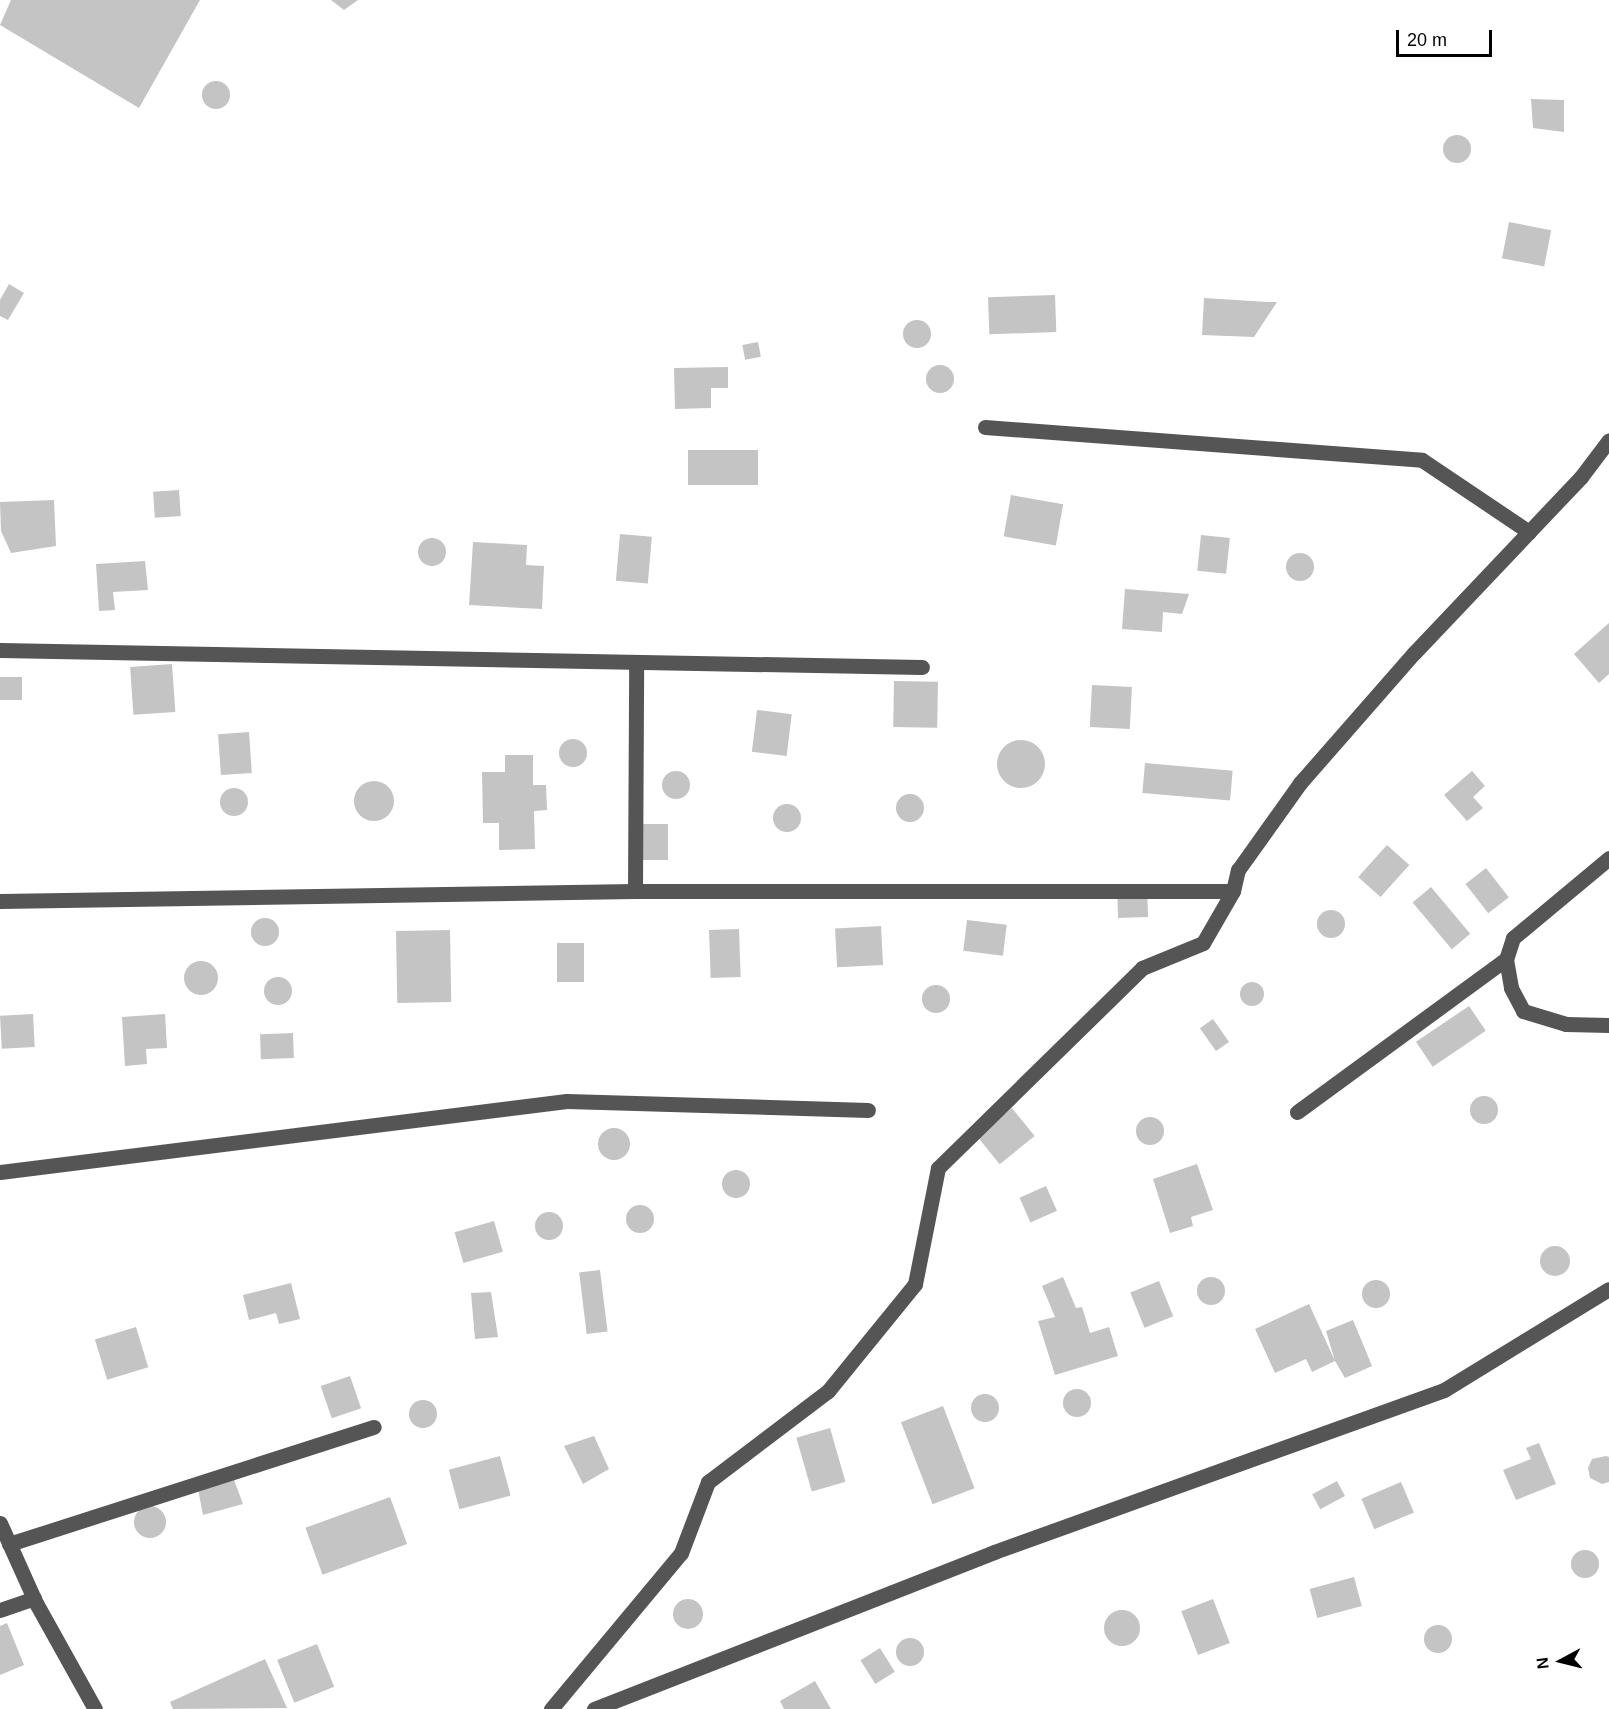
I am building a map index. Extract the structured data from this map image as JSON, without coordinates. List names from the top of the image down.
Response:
{
  "scale_bar": "20 m",
  "north": "left"
}
